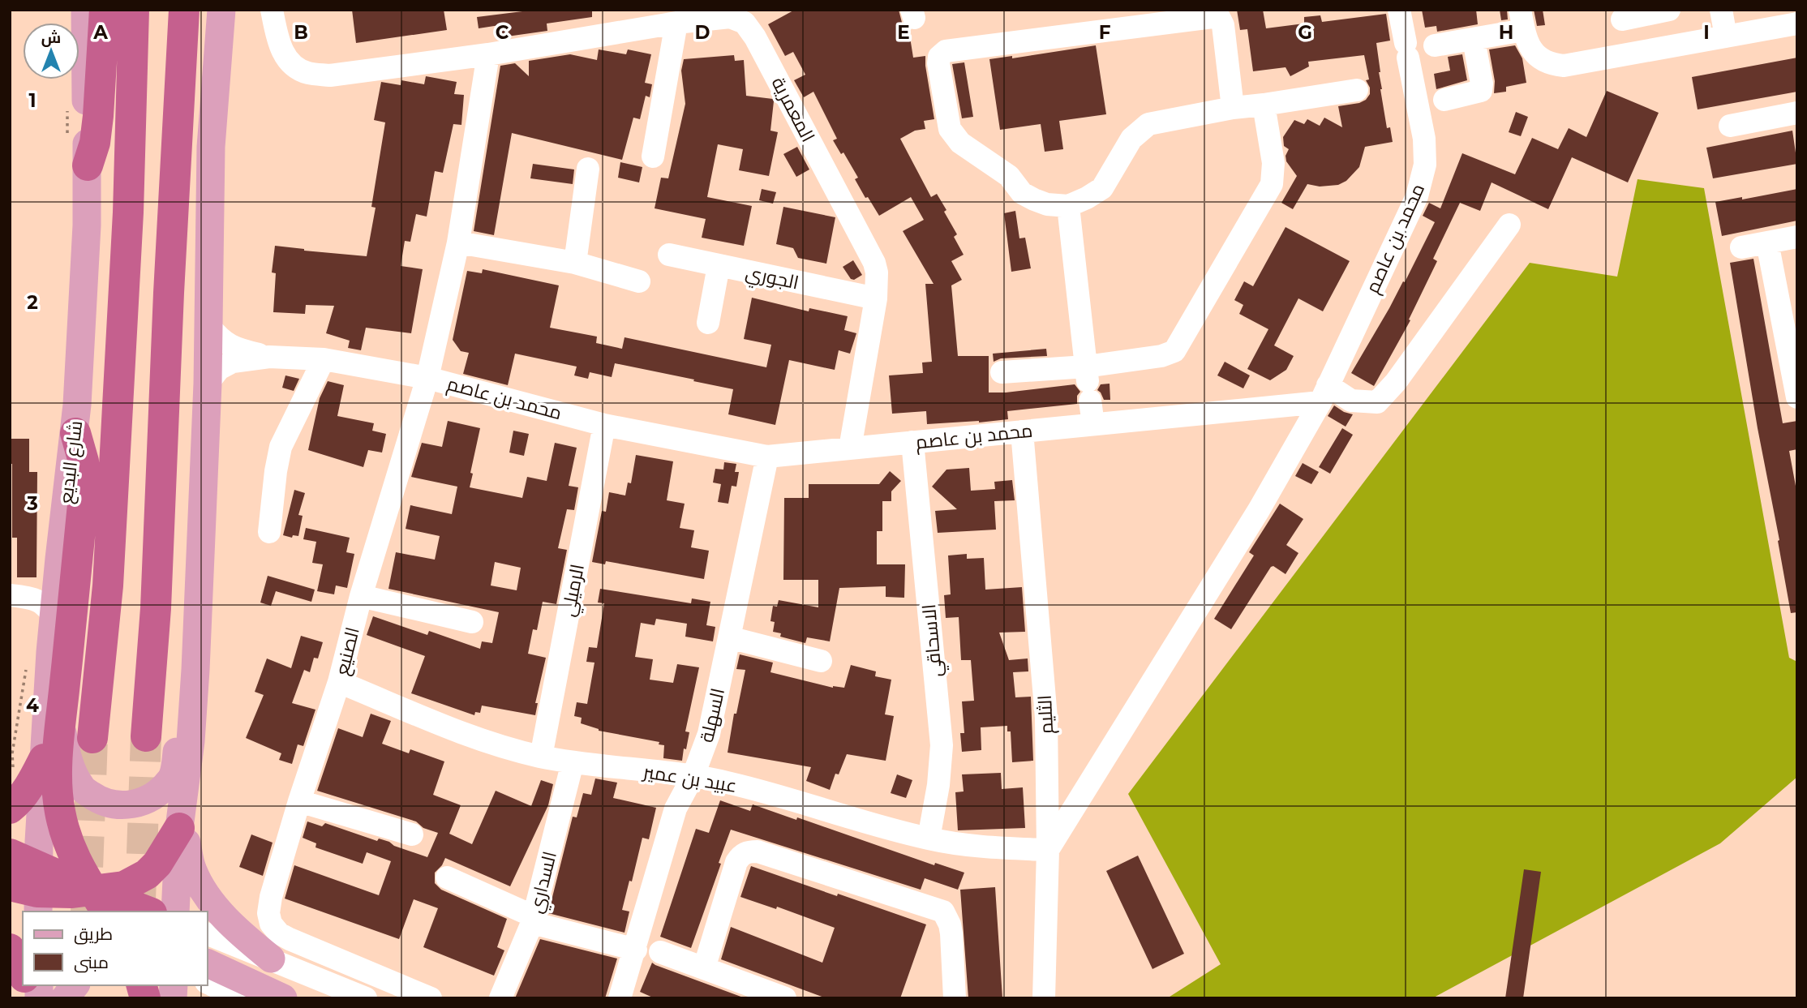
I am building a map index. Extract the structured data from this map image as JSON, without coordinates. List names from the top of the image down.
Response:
{
  "streets": {
    "main road": ["شارع البديع"],
    "street": [
      "المعمرية",
      "محمد بن عاصم",
      "الجوري",
      "الرميلي",
      "الاسحاقي",
      "الصنيع",
      "الثليم",
      "السهلة",
      "عبيد بن عمير",
      "السداري"
    ]
  },
  "crossings": [
    ["المعمرية", "محمد بن عاصم"],
    ["المعمرية", "الجوري"],
    ["محمد بن عاصم", "الرميلي"],
    ["محمد بن عاصم", "الاسحاقي"],
    ["محمد بن عاصم", "الصنيع"],
    ["محمد بن عاصم", "الثليم"],
    ["محمد بن عاصم", "السهلة"],
    ["الرميلي", "عبيد بن عمير"],
    ["الاسحاقي", "عبيد بن عمير"],
    ["الصنيع", "عبيد بن عمير"],
    ["الثليم", "عبيد بن عمير"],
    ["السهلة", "عبيد بن عمير"],
    ["عبيد بن عمير", "السداري"]
  ],
  "legend": ["طريق", "مبنى"],
  "north": "top",
  "grid": {
    "columns": [
      "A",
      "B",
      "C",
      "D",
      "E",
      "F",
      "G",
      "H",
      "I"
    ],
    "rows": [
      "1",
      "2",
      "3",
      "4"
    ]
  }
}
